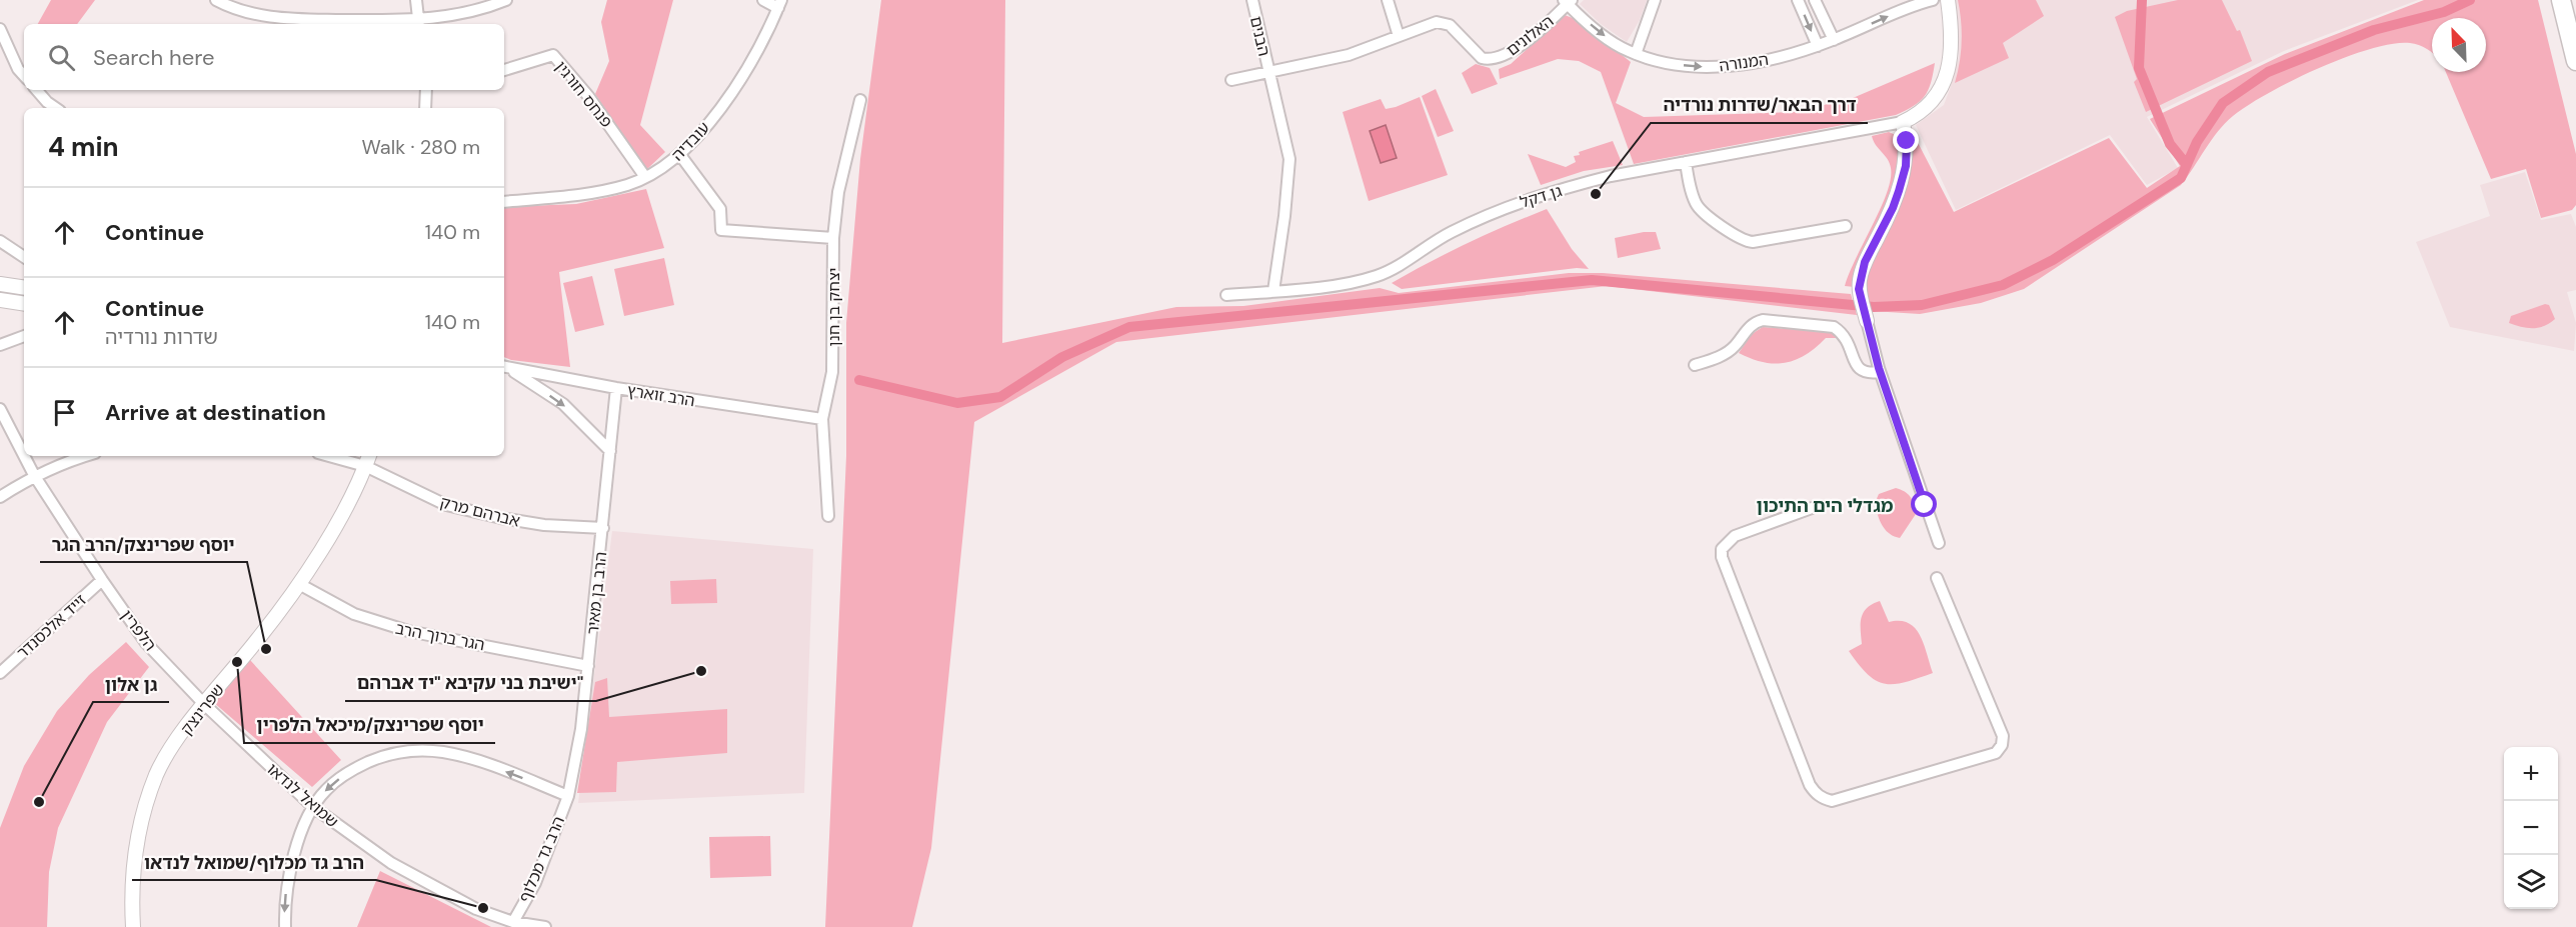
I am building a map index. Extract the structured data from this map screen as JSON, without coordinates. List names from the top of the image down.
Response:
{
  "streets": {
    "street": [
      "האלונים",
      "הבנים",
      "המנורה",
      "פנחס חורגין",
      "עובדיה",
      "גן דקל",
      "יצחק בן חנן",
      "הרב זוארץ",
      "אברהם מרק",
      "הרב בן מאיר",
      "זייד אלכסנדר",
      "הלפרין",
      "הגר ברוך הרב",
      "שפרינצק",
      "שמואל לנדאו",
      "הרב גד מכלוף"
    ]
  },
  "crossings": [
    ["האלונים", "הבנים"],
    ["האלונים", "המנורה"],
    ["הבנים", "גן דקל"],
    ["פנחס חורגין", "עובדיה"],
    ["יצחק בן חנן", "הרב זוארץ"],
    ["הרב זוארץ", "הרב בן מאיר"],
    ["אברהם מרק", "הרב בן מאיר"],
    ["אברהם מרק", "שפרינצק"],
    ["הרב בן מאיר", "הגר ברוך הרב"],
    ["הרב בן מאיר", "הרב גד מכלוף"],
    ["זייד אלכסנדר", "הלפרין"],
    ["הלפרין", "שפרינצק"],
    ["הלפרין", "שמואל לנדאו"],
    ["הגר ברוך הרב", "שפרינצק"],
    ["שפרינצק", "שמואל לנדאו"],
    ["שמואל לנדאו", "הרב גד מכלוף"]
  ],
  "one_way": ["המנורה"],
  "districts": ["מגדלי הים התיכון"],
  "places": [
    "דרך הבאר/שדרות נורדיה",
    "יוסף שפרינצק/הרב הגר",
    "יוסף שפרינצק/מיכאל הלפרין",
    "ישיבת בני עקיבא \"יד אברהם\"",
    "גן אלון",
    "הרב גד מכלוף/שמואל לנדאו"
  ],
  "north": "top left",
  "page": {
    "search": "Search here",
    "heading": ["4 min", "Walk · 280 m"],
    "list": [
      ["Continue", "140 m"],
      ["Continue", "שדרות נורדיה", "140 m"],
      "Arrive at destination"
    ],
    "map_buttons": ["+", "−"]
  }
}
